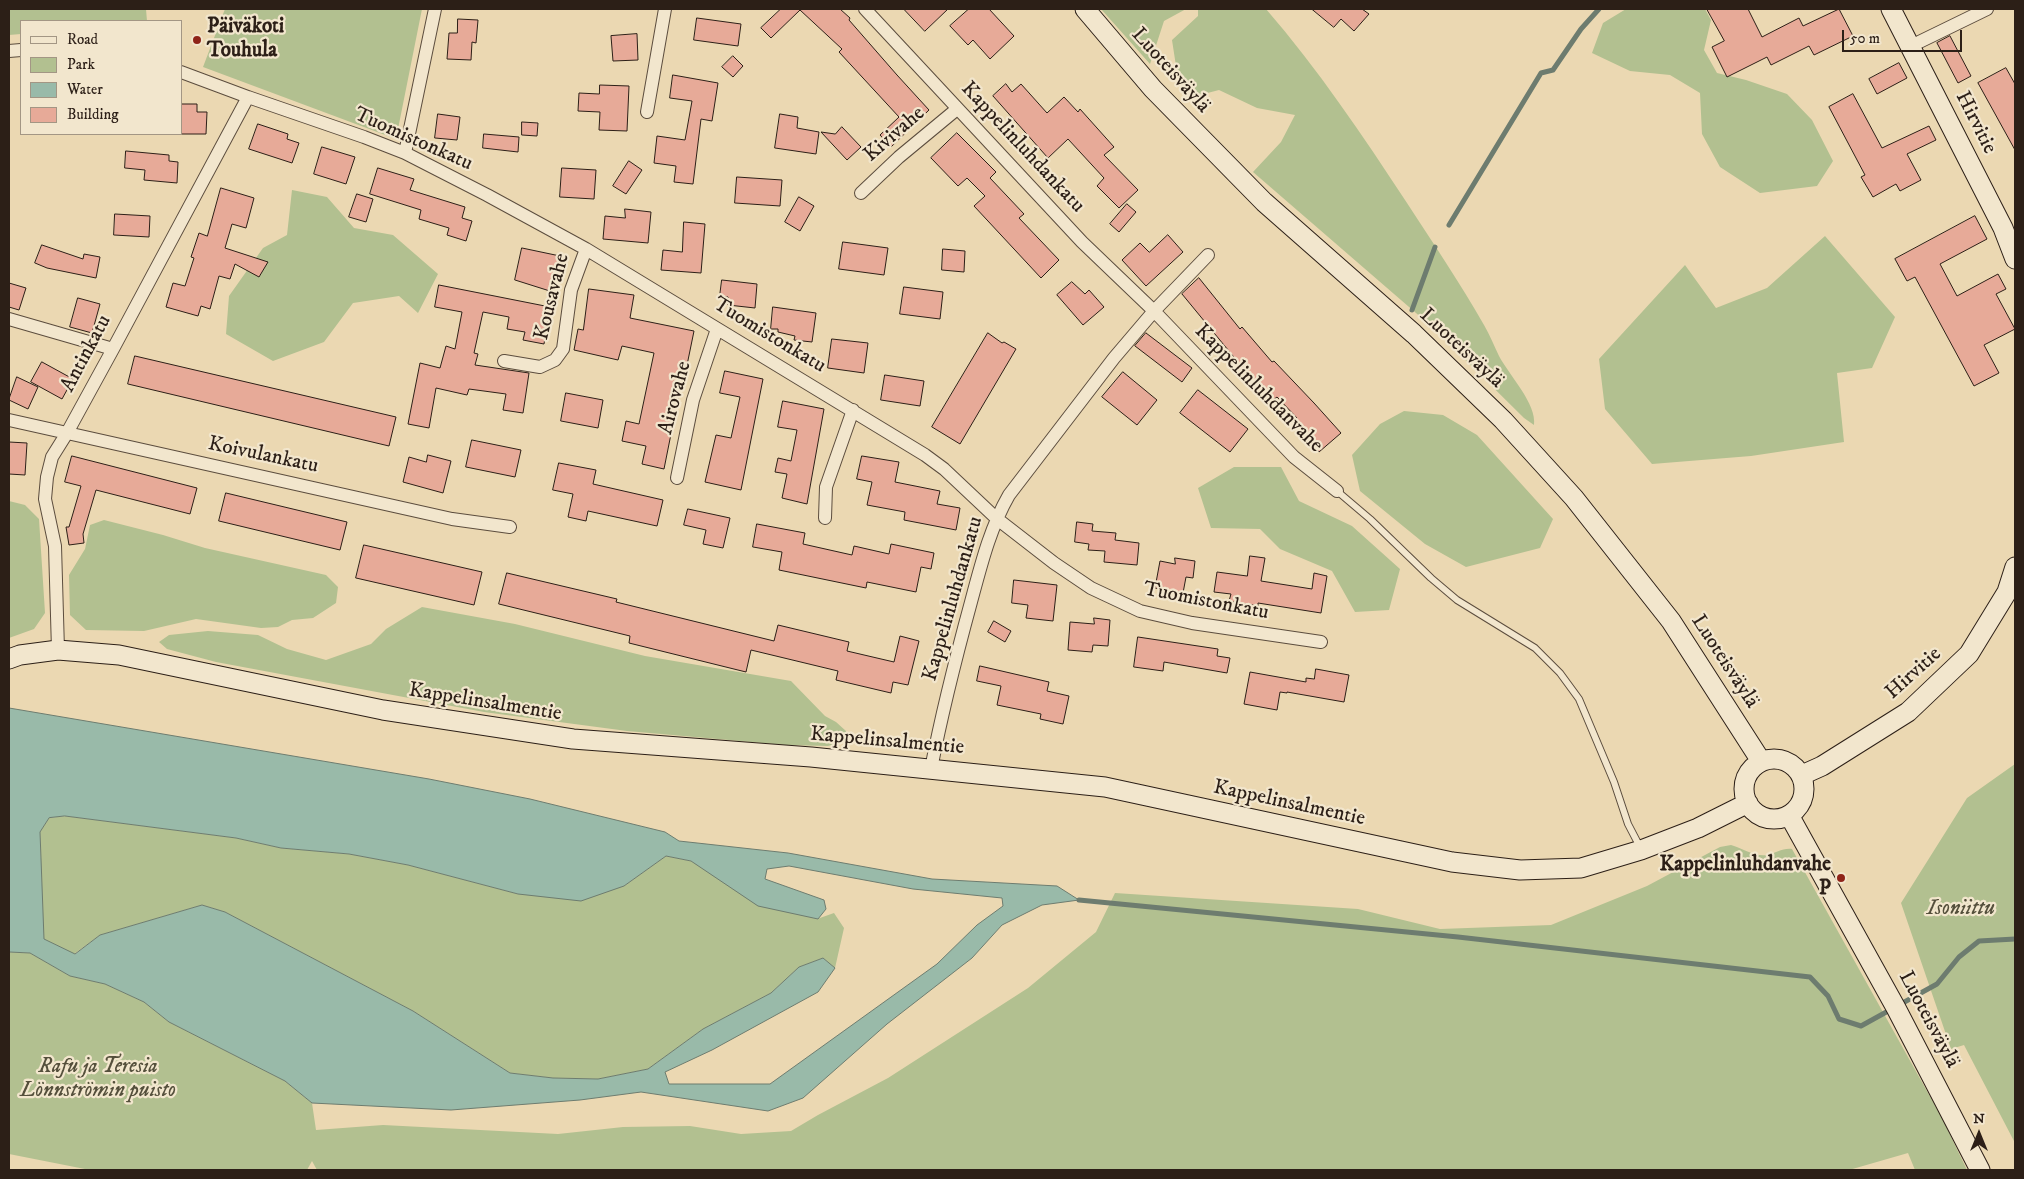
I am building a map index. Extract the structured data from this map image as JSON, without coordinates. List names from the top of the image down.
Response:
{
  "streets": {
    "street": [
      "Luoteisväylä",
      "Hirvitie",
      "Kivivahe",
      "Tuomistonkatu",
      "Kappelinluhdankatu",
      "Kousavahe",
      "Antinkatu",
      "Kappelinluhdanvahe",
      "Airovahe",
      "Koivulankatu",
      "Kappelinsalmentie"
    ]
  },
  "crossings": [
    ["Luoteisväylä", "Hirvitie"],
    ["Luoteisväylä", "Kappelinsalmentie"],
    ["Hirvitie", "Kappelinsalmentie"],
    ["Kivivahe", "Kappelinluhdankatu"],
    ["Tuomistonkatu", "Kappelinluhdankatu"],
    ["Tuomistonkatu", "Kousavahe"],
    ["Tuomistonkatu", "Antinkatu"],
    ["Tuomistonkatu", "Airovahe"],
    ["Kappelinluhdankatu", "Kappelinluhdanvahe"],
    ["Kappelinluhdankatu", "Kappelinsalmentie"],
    ["Antinkatu", "Koivulankatu"],
    ["Antinkatu", "Kappelinsalmentie"]
  ],
  "parks": ["Isoniittu", "Rafu ja Teresia Lönnströmin puisto"],
  "places": ["Päiväkoti Touhula", "Kappelinluhdanvahe P"],
  "legend": [
    "Road",
    "Park",
    "Water",
    "Building"
  ],
  "scale_bar": "50 m",
  "north": "top"
}
